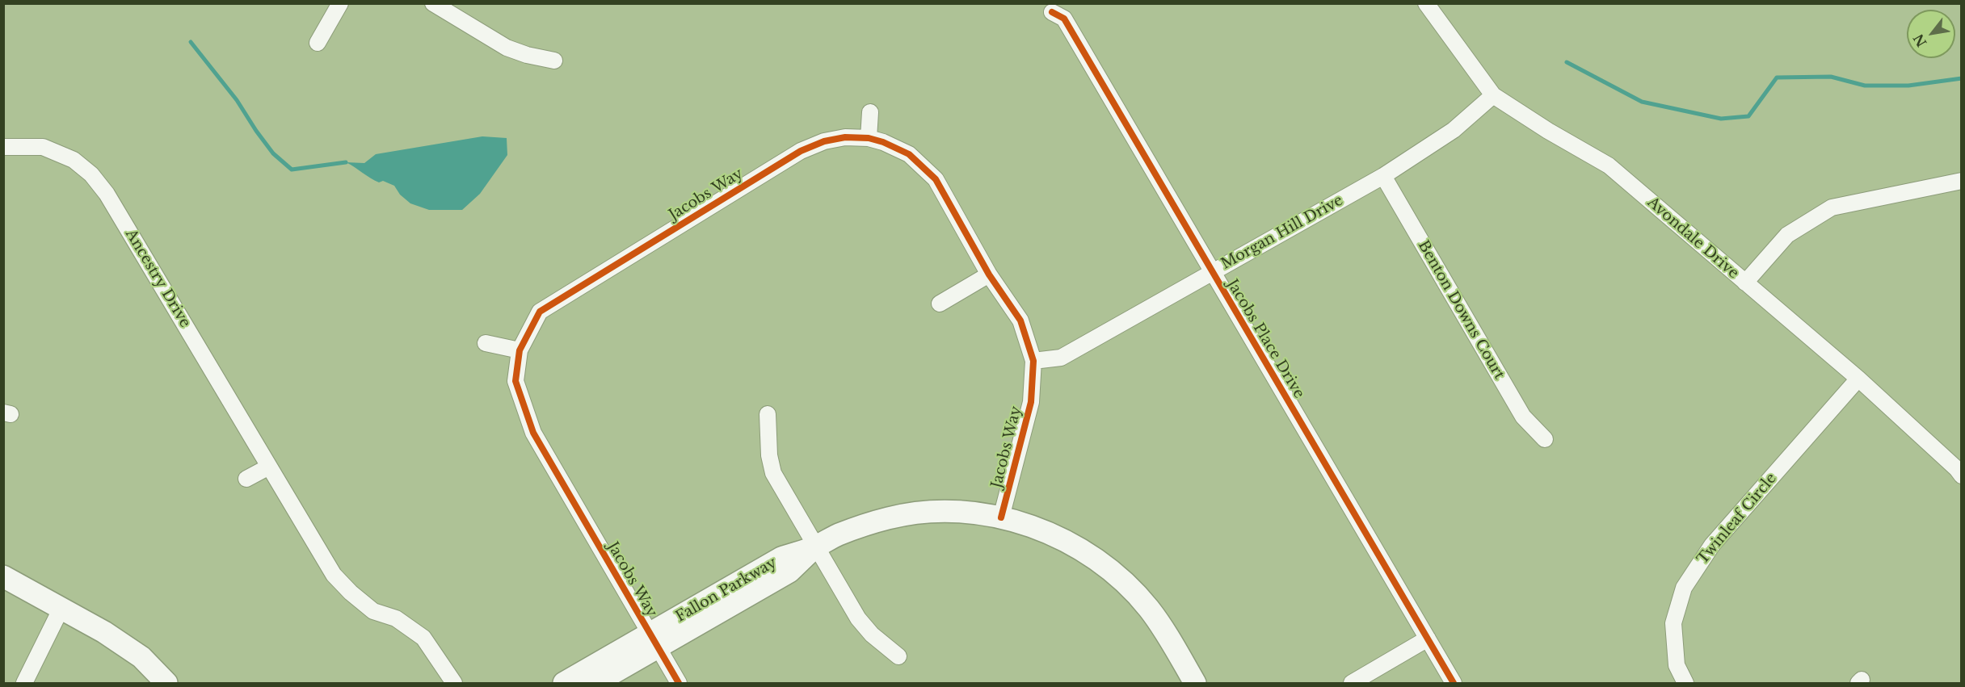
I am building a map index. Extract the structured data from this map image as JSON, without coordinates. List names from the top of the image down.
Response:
{
  "streets": {
    "street": [
      "Jacobs Way",
      "Morgan Hill Drive",
      "Avondale Drive",
      "Ancestry Drive",
      "Benton Downs Court",
      "Jacobs Place Drive",
      "Twinleaf Circle",
      "Fallon Parkway"
    ]
  },
  "crossings": [
    ["Jacobs Way", "Morgan Hill Drive"],
    ["Jacobs Way", "Fallon Parkway"],
    ["Morgan Hill Drive", "Avondale Drive"],
    ["Morgan Hill Drive", "Benton Downs Court"],
    ["Morgan Hill Drive", "Jacobs Place Drive"],
    ["Avondale Drive", "Twinleaf Circle"]
  ],
  "north": "bottom left"
}
